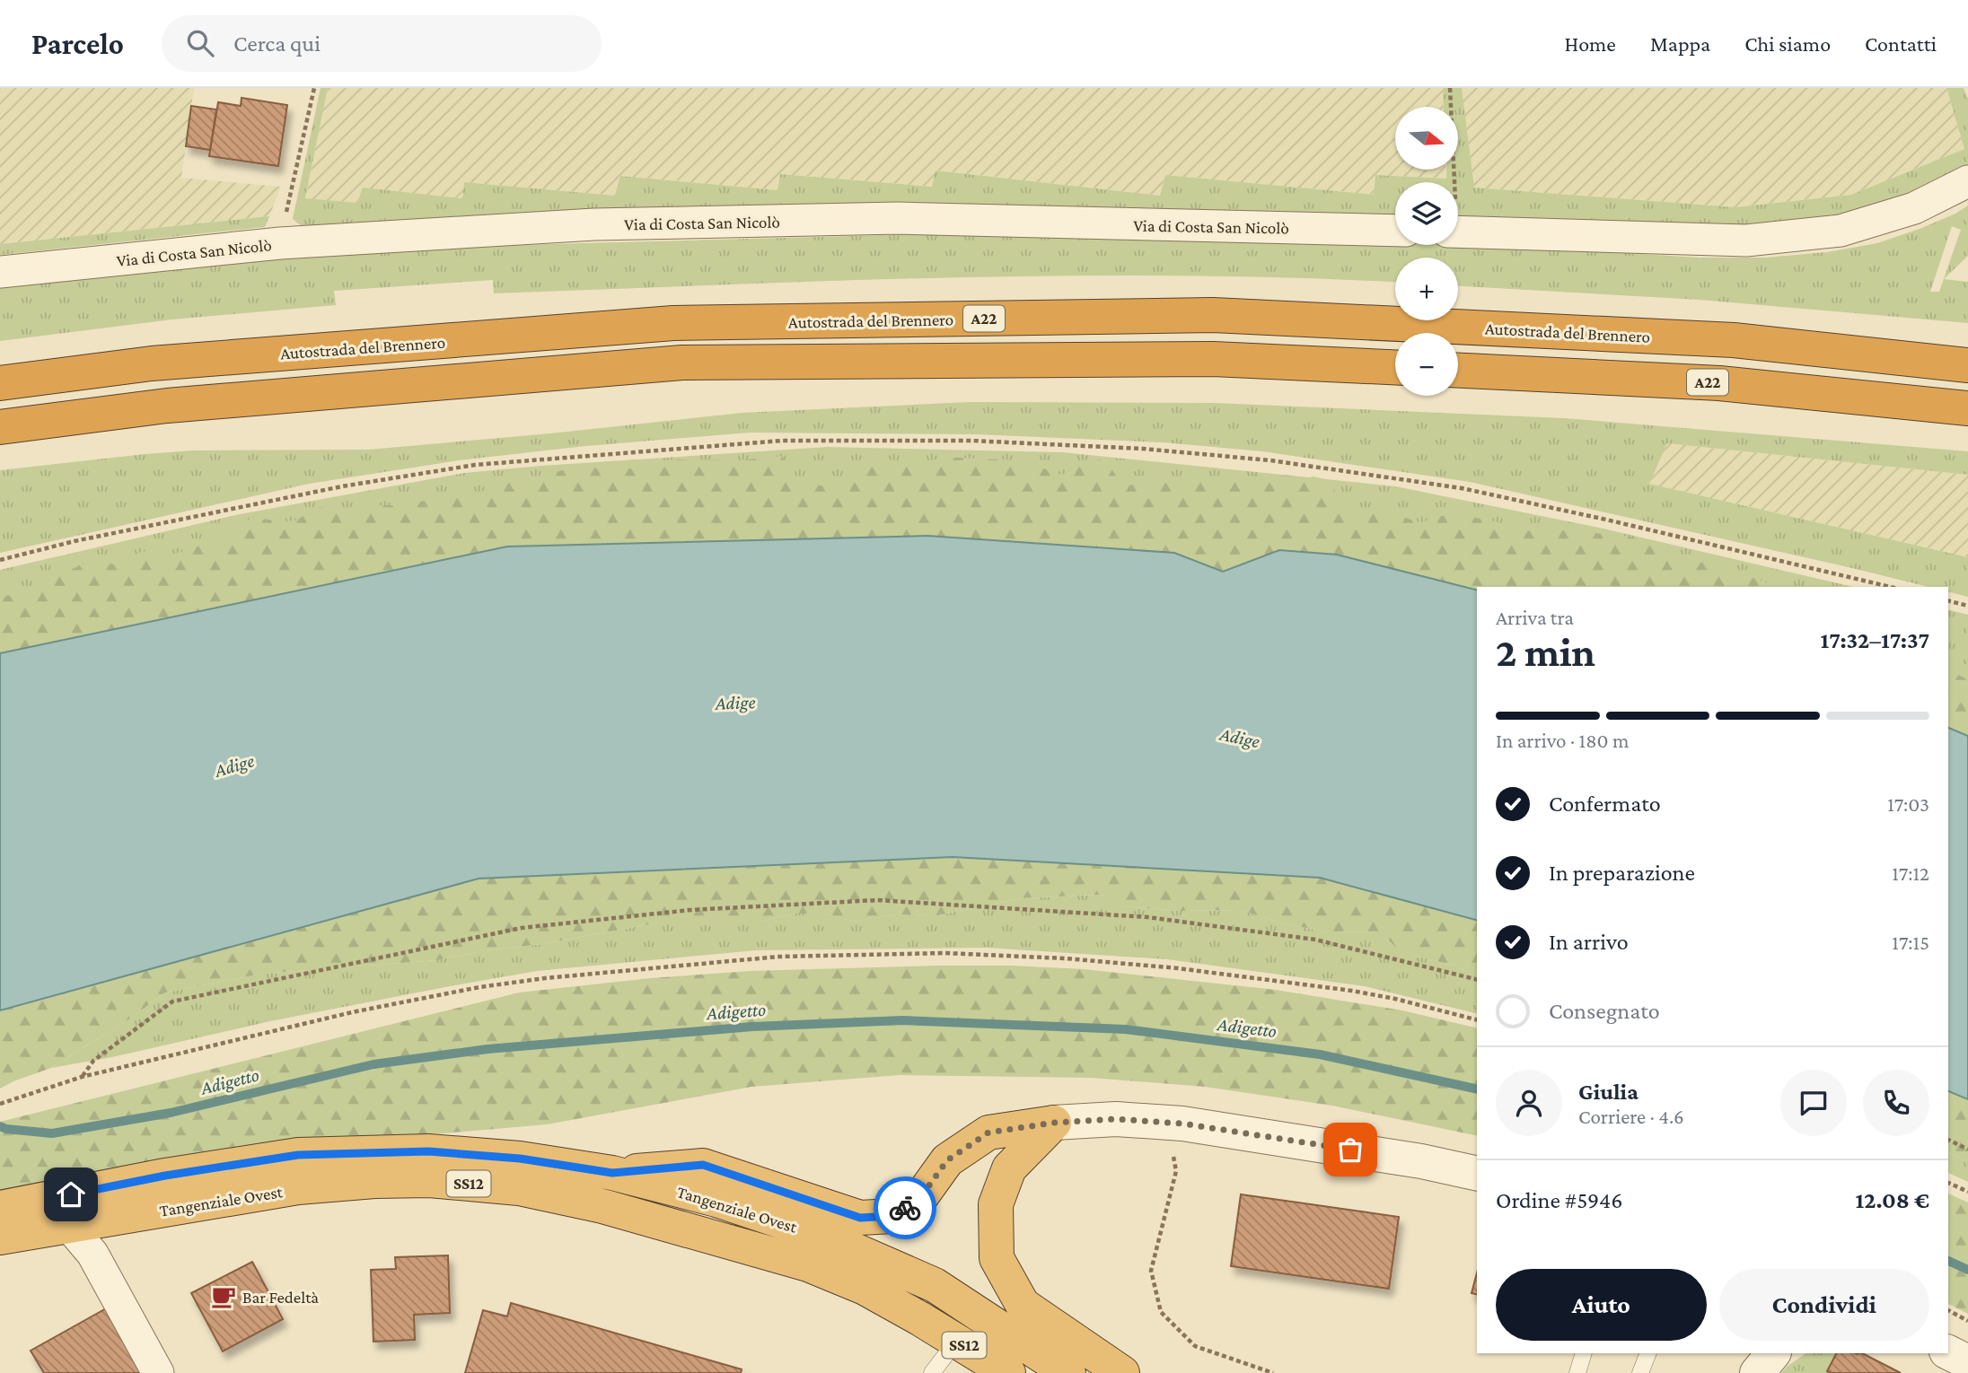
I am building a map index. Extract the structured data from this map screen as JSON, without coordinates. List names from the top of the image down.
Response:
{
  "streets": {
    "highway": [
      "A22",
      "Autostrada del Brennero",
      "SS12",
      "Tangenziale Ovest"
    ],
    "street": ["Via di Costa San Nicolò"]
  },
  "water": ["Adige", "Adigetto"],
  "places": {
    "cafe": ["Bar Fedeltà"]
  },
  "north": "right",
  "page": {
    "header": "Parcelo",
    "search": "Cerca qui",
    "nav": [
      "Home",
      "Mappa",
      "Chi siamo",
      "Contatti"
    ],
    "map_buttons": ["+", "−"],
    "heading": ["2 min", "Arriva tra", "17:32–17:37"],
    "panel": [
      "Giulia",
      "Corriere · 4.6",
      "Ordine #5946",
      "12.08 €"
    ],
    "bar": "In arrivo · 180 m",
    "list": [
      ["Confermato", "17:03"],
      ["In preparazione", "17:12"],
      ["In arrivo", "17:15"],
      "Consegnato"
    ],
    "buttons": ["Aiuto", "Condividi"]
  }
}
